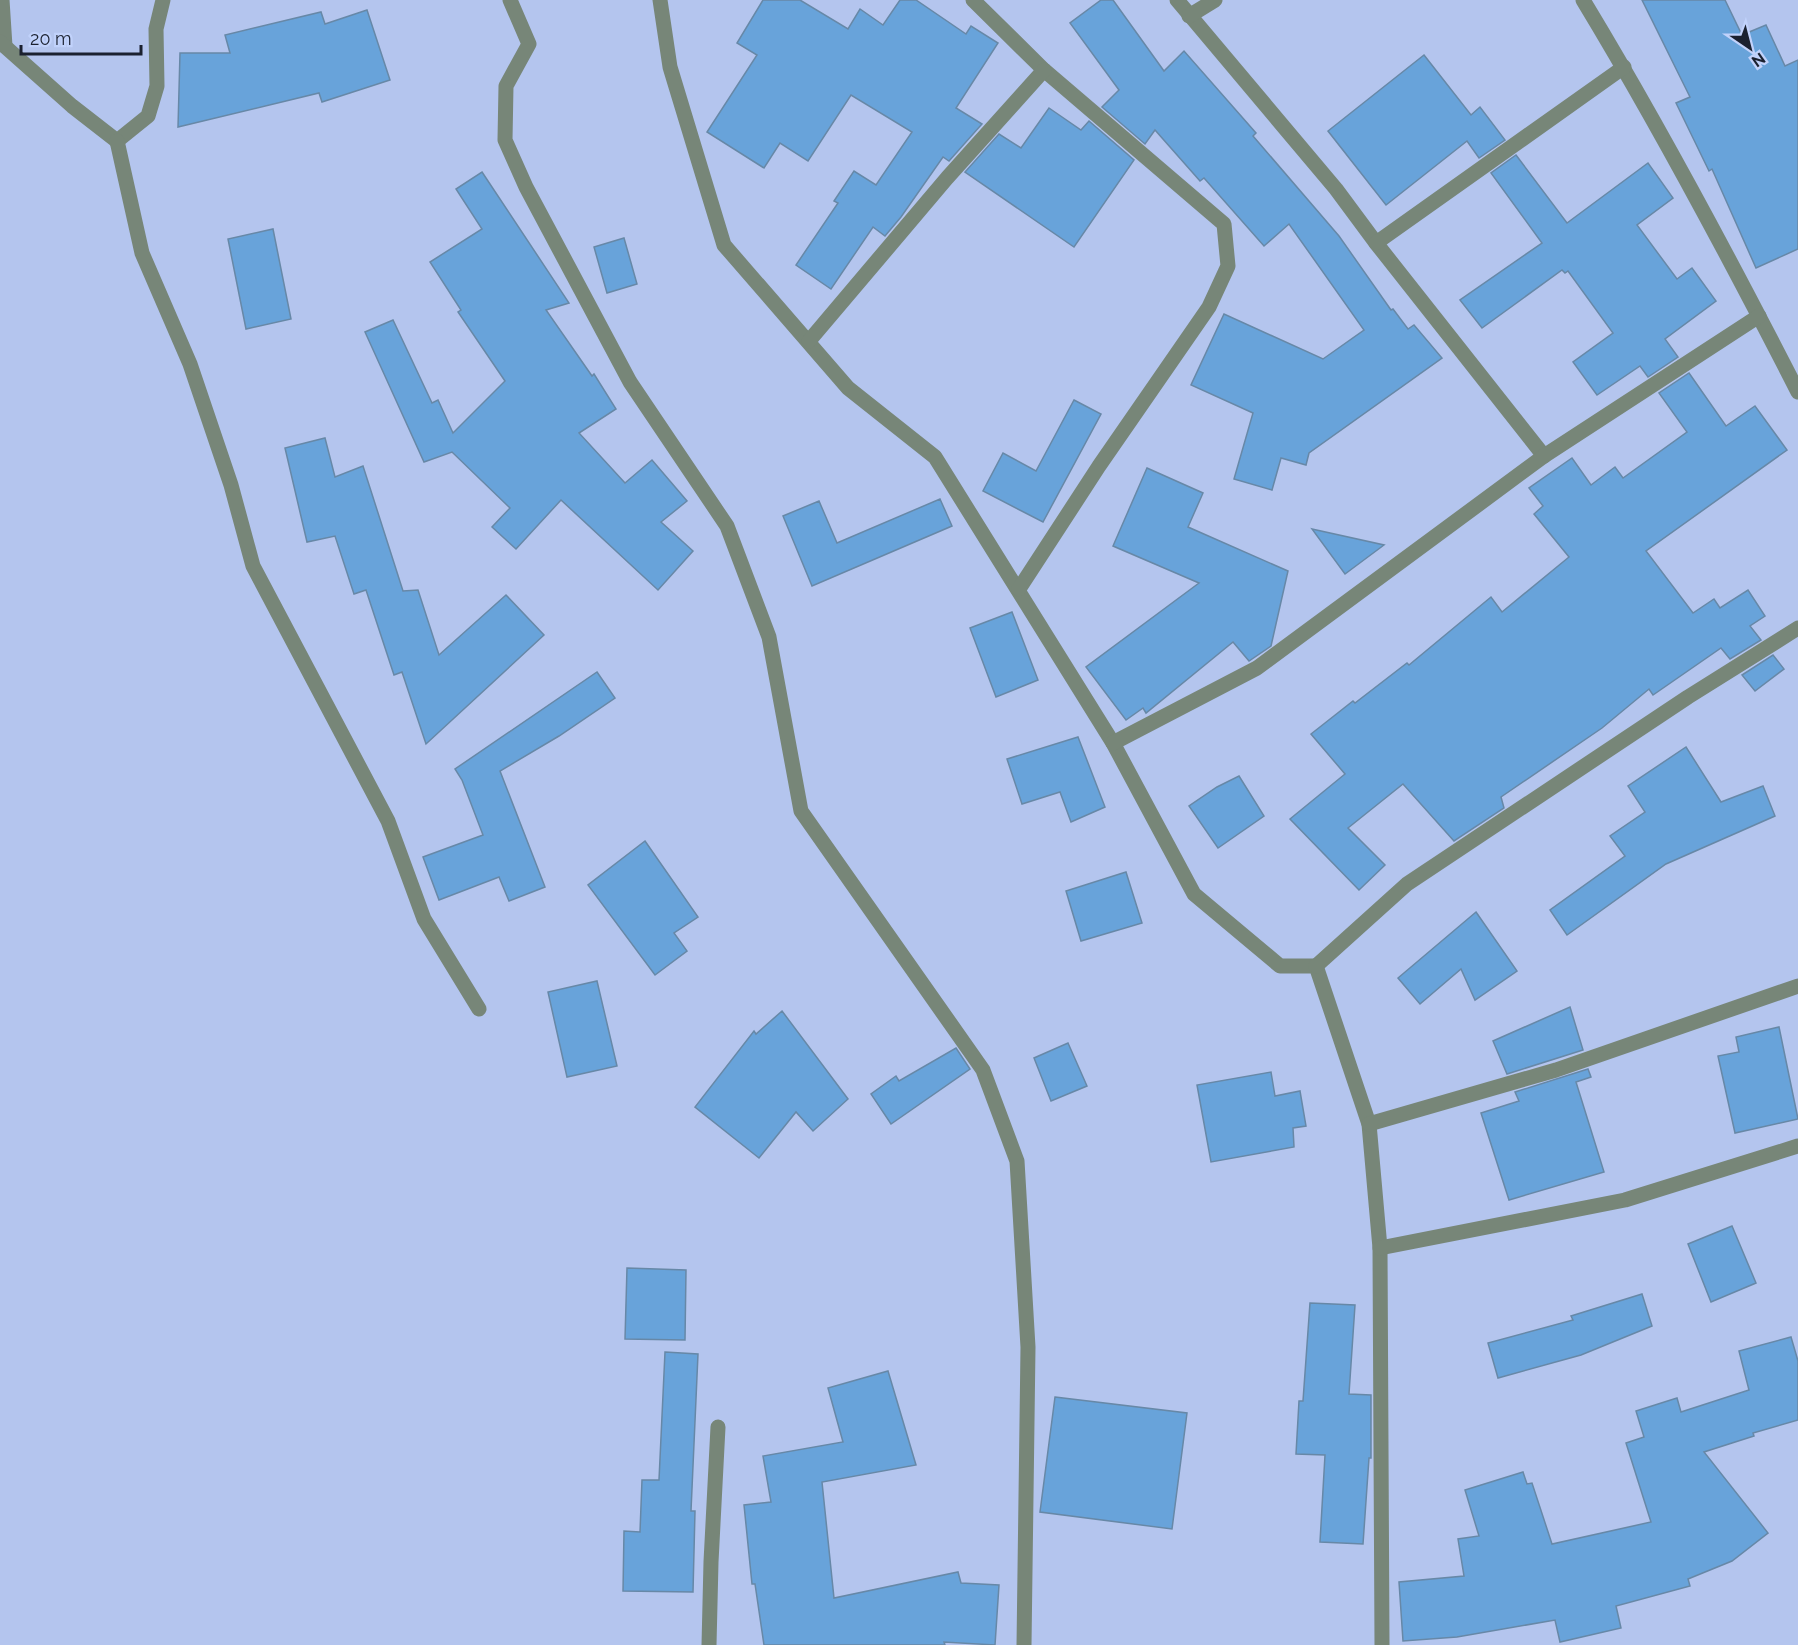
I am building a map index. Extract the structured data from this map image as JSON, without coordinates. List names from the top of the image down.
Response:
{
  "scale_bar": "20 m",
  "north": "bottom right"
}
